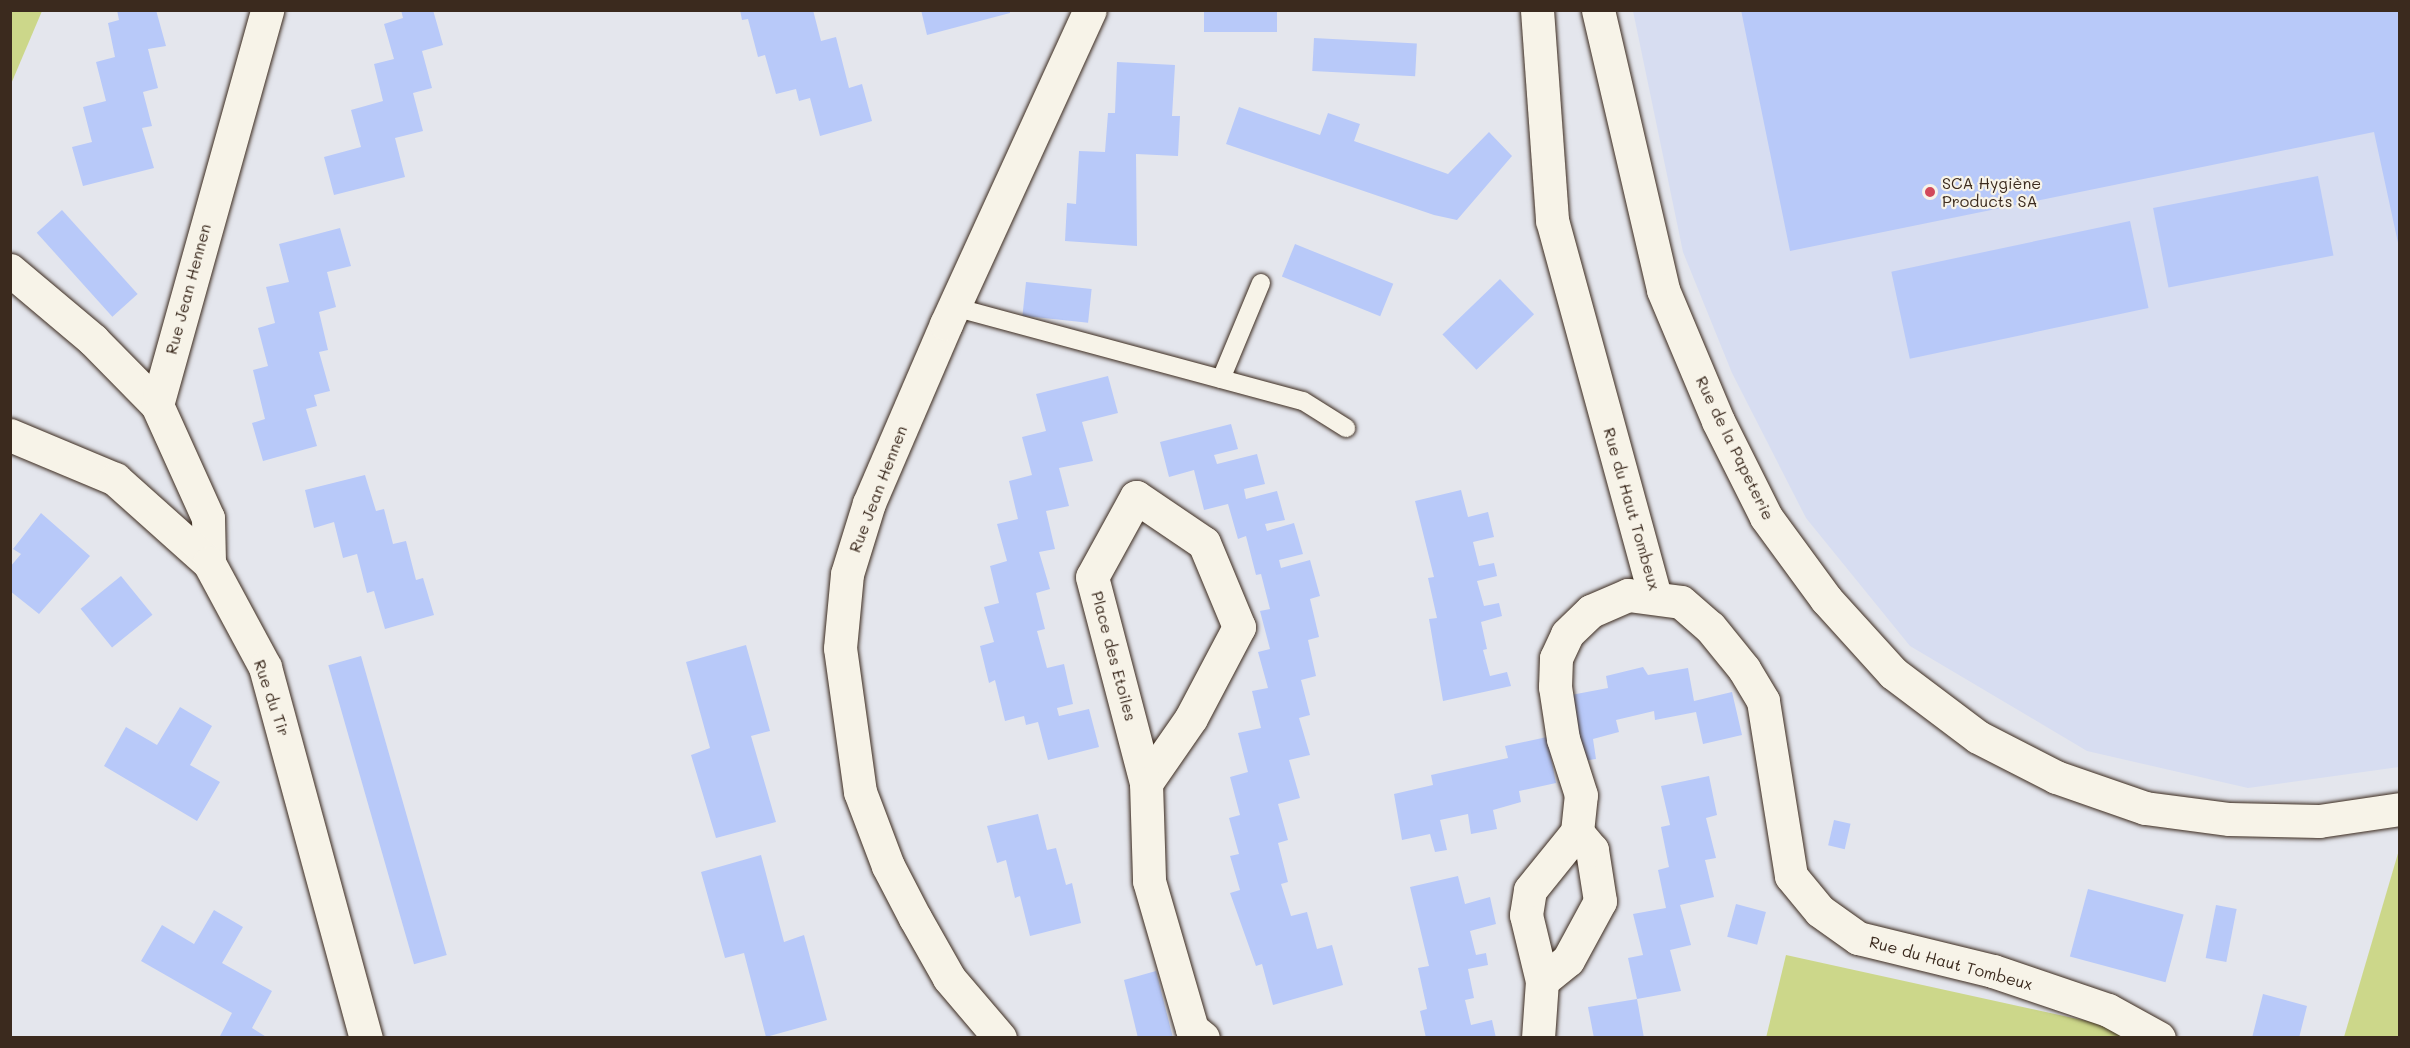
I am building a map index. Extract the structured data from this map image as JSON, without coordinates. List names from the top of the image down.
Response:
{
  "streets": {
    "street": [
      "Rue Jean Hennen",
      "Rue de la Papeterie",
      "Rue du Haut Tombeux",
      "Place des Etoiles",
      "Rue du Tir"
    ]
  },
  "places": ["SCA Hygiène Products SA"]
}
